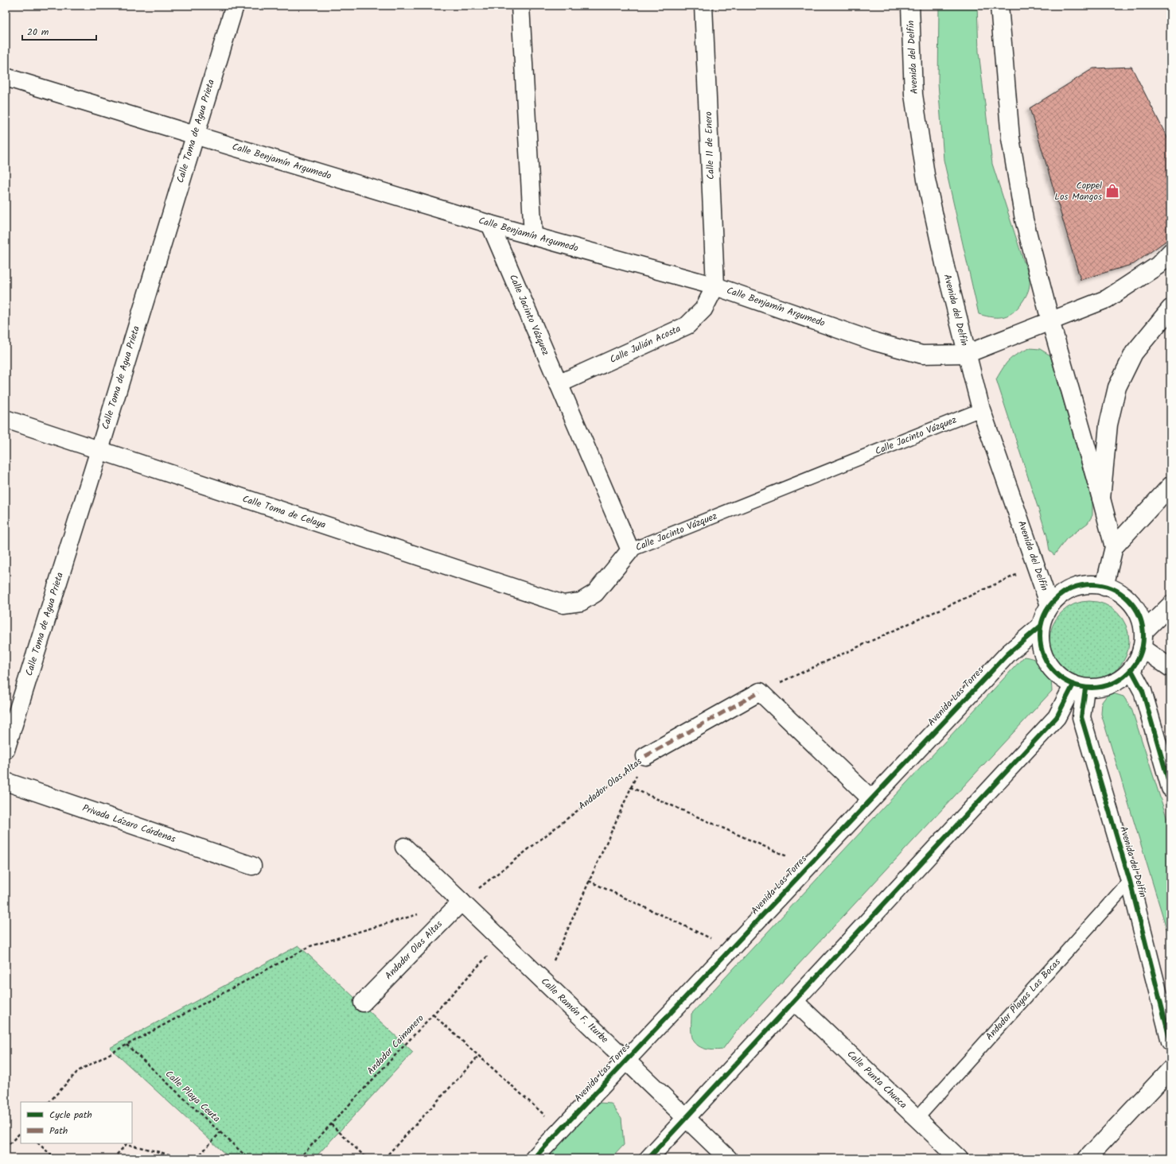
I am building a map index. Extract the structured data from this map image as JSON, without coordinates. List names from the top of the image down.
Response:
{
  "streets": {
    "street": [
      "Avenida del Delfín",
      "Calle Toma de Agua Prieta",
      "Calle 11 de Enero",
      "Calle Benjamín Argumedo",
      "Calle Jacinto Vázquez",
      "Calle Julián Acosta",
      "Calle Toma de Celaya",
      "Avenida Las Torres",
      "Andador Olas Altas",
      "Privada Lázaro Cárdenas",
      "Calle Ramón F. Iturbe",
      "Calle Punta Chueca"
    ],
    "lane": ["Andador Playas Las Bocas"],
    "path": ["Andador Caimanero", "Calle Playa Ceuta"]
  },
  "crossings": [
    ["Avenida del Delfín", "Calle Benjamín Argumedo"],
    ["Avenida del Delfín", "Calle Jacinto Vázquez"],
    ["Avenida del Delfín", "Avenida Las Torres"],
    ["Avenida del Delfín", "Andador Playas Las Bocas"],
    ["Calle Toma de Agua Prieta", "Calle Benjamín Argumedo"],
    ["Calle Toma de Agua Prieta", "Calle Toma de Celaya"],
    ["Calle 11 de Enero", "Calle Benjamín Argumedo"],
    ["Calle 11 de Enero", "Calle Julián Acosta"],
    ["Calle Benjamín Argumedo", "Calle Jacinto Vázquez"],
    ["Calle Benjamín Argumedo", "Calle Julián Acosta"],
    ["Calle Jacinto Vázquez", "Calle Julián Acosta"],
    ["Calle Jacinto Vázquez", "Calle Toma de Celaya"],
    ["Avenida Las Torres", "Calle Ramón F. Iturbe"],
    ["Andador Olas Altas", "Calle Ramón F. Iturbe"],
    ["Andador Playas Las Bocas", "Calle Punta Chueca"],
    ["Calle Ramón F. Iturbe", "Andador Caimanero"]
  ],
  "places": {
    "shop": ["Coppel Los Mangos"]
  },
  "legend": ["Cycle path", "Path"],
  "scale_bar": "20 m"
}
